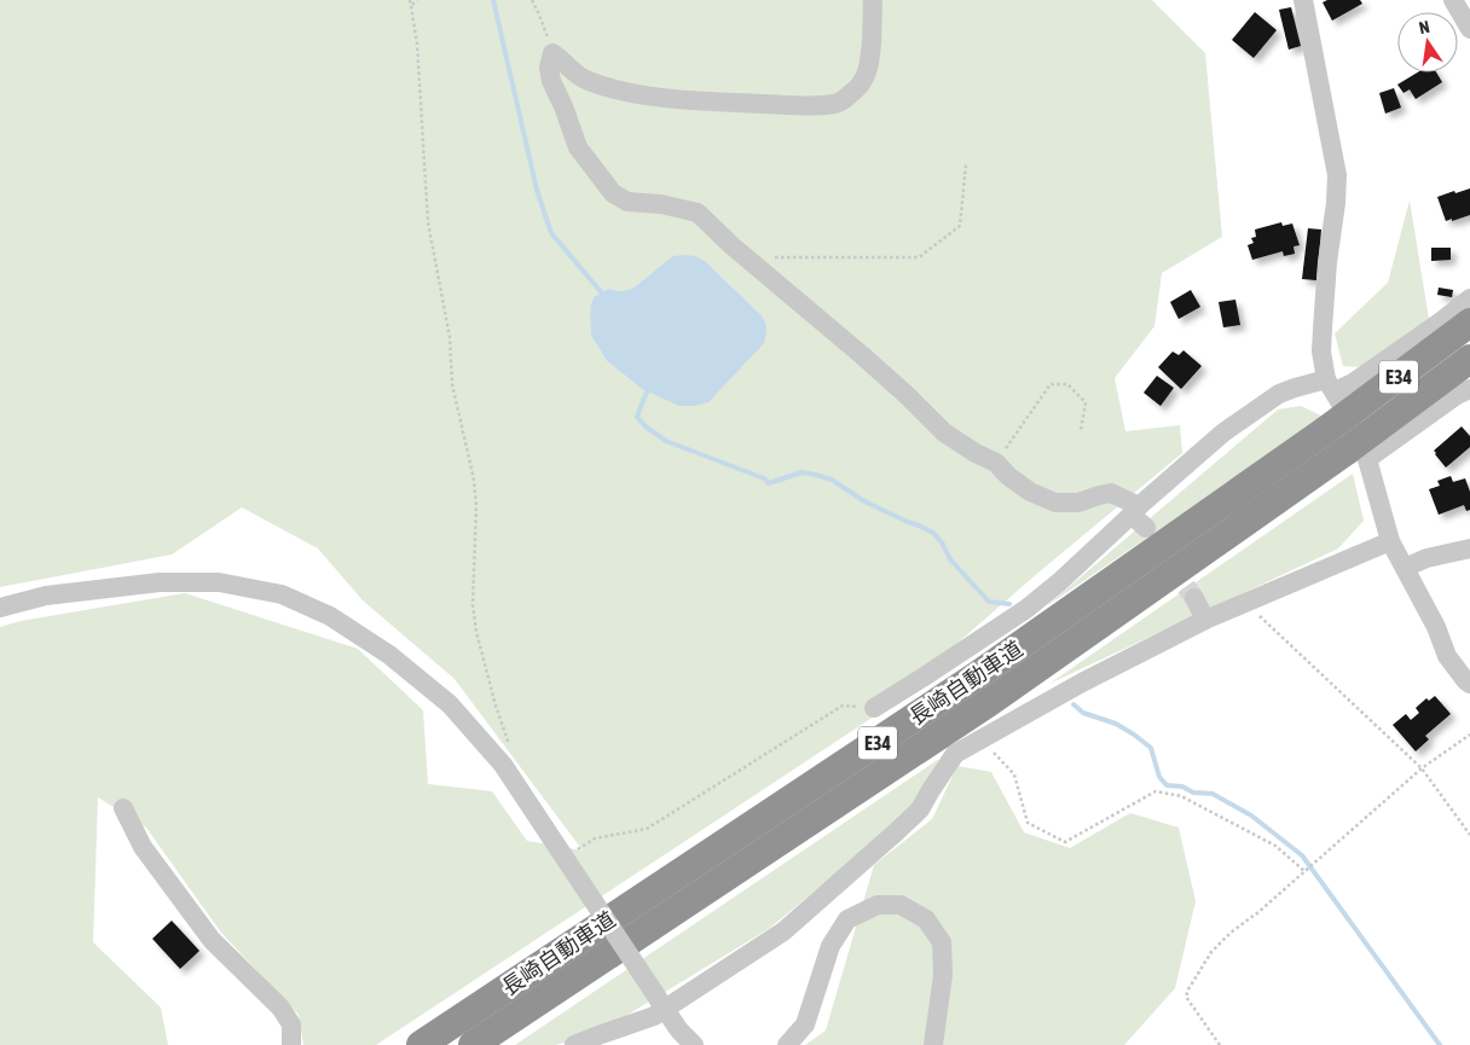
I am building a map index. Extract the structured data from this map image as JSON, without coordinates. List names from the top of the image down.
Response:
{
  "streets": {
    "highway": ["E34", "長崎自動車道"]
  },
  "north": "top"
}
